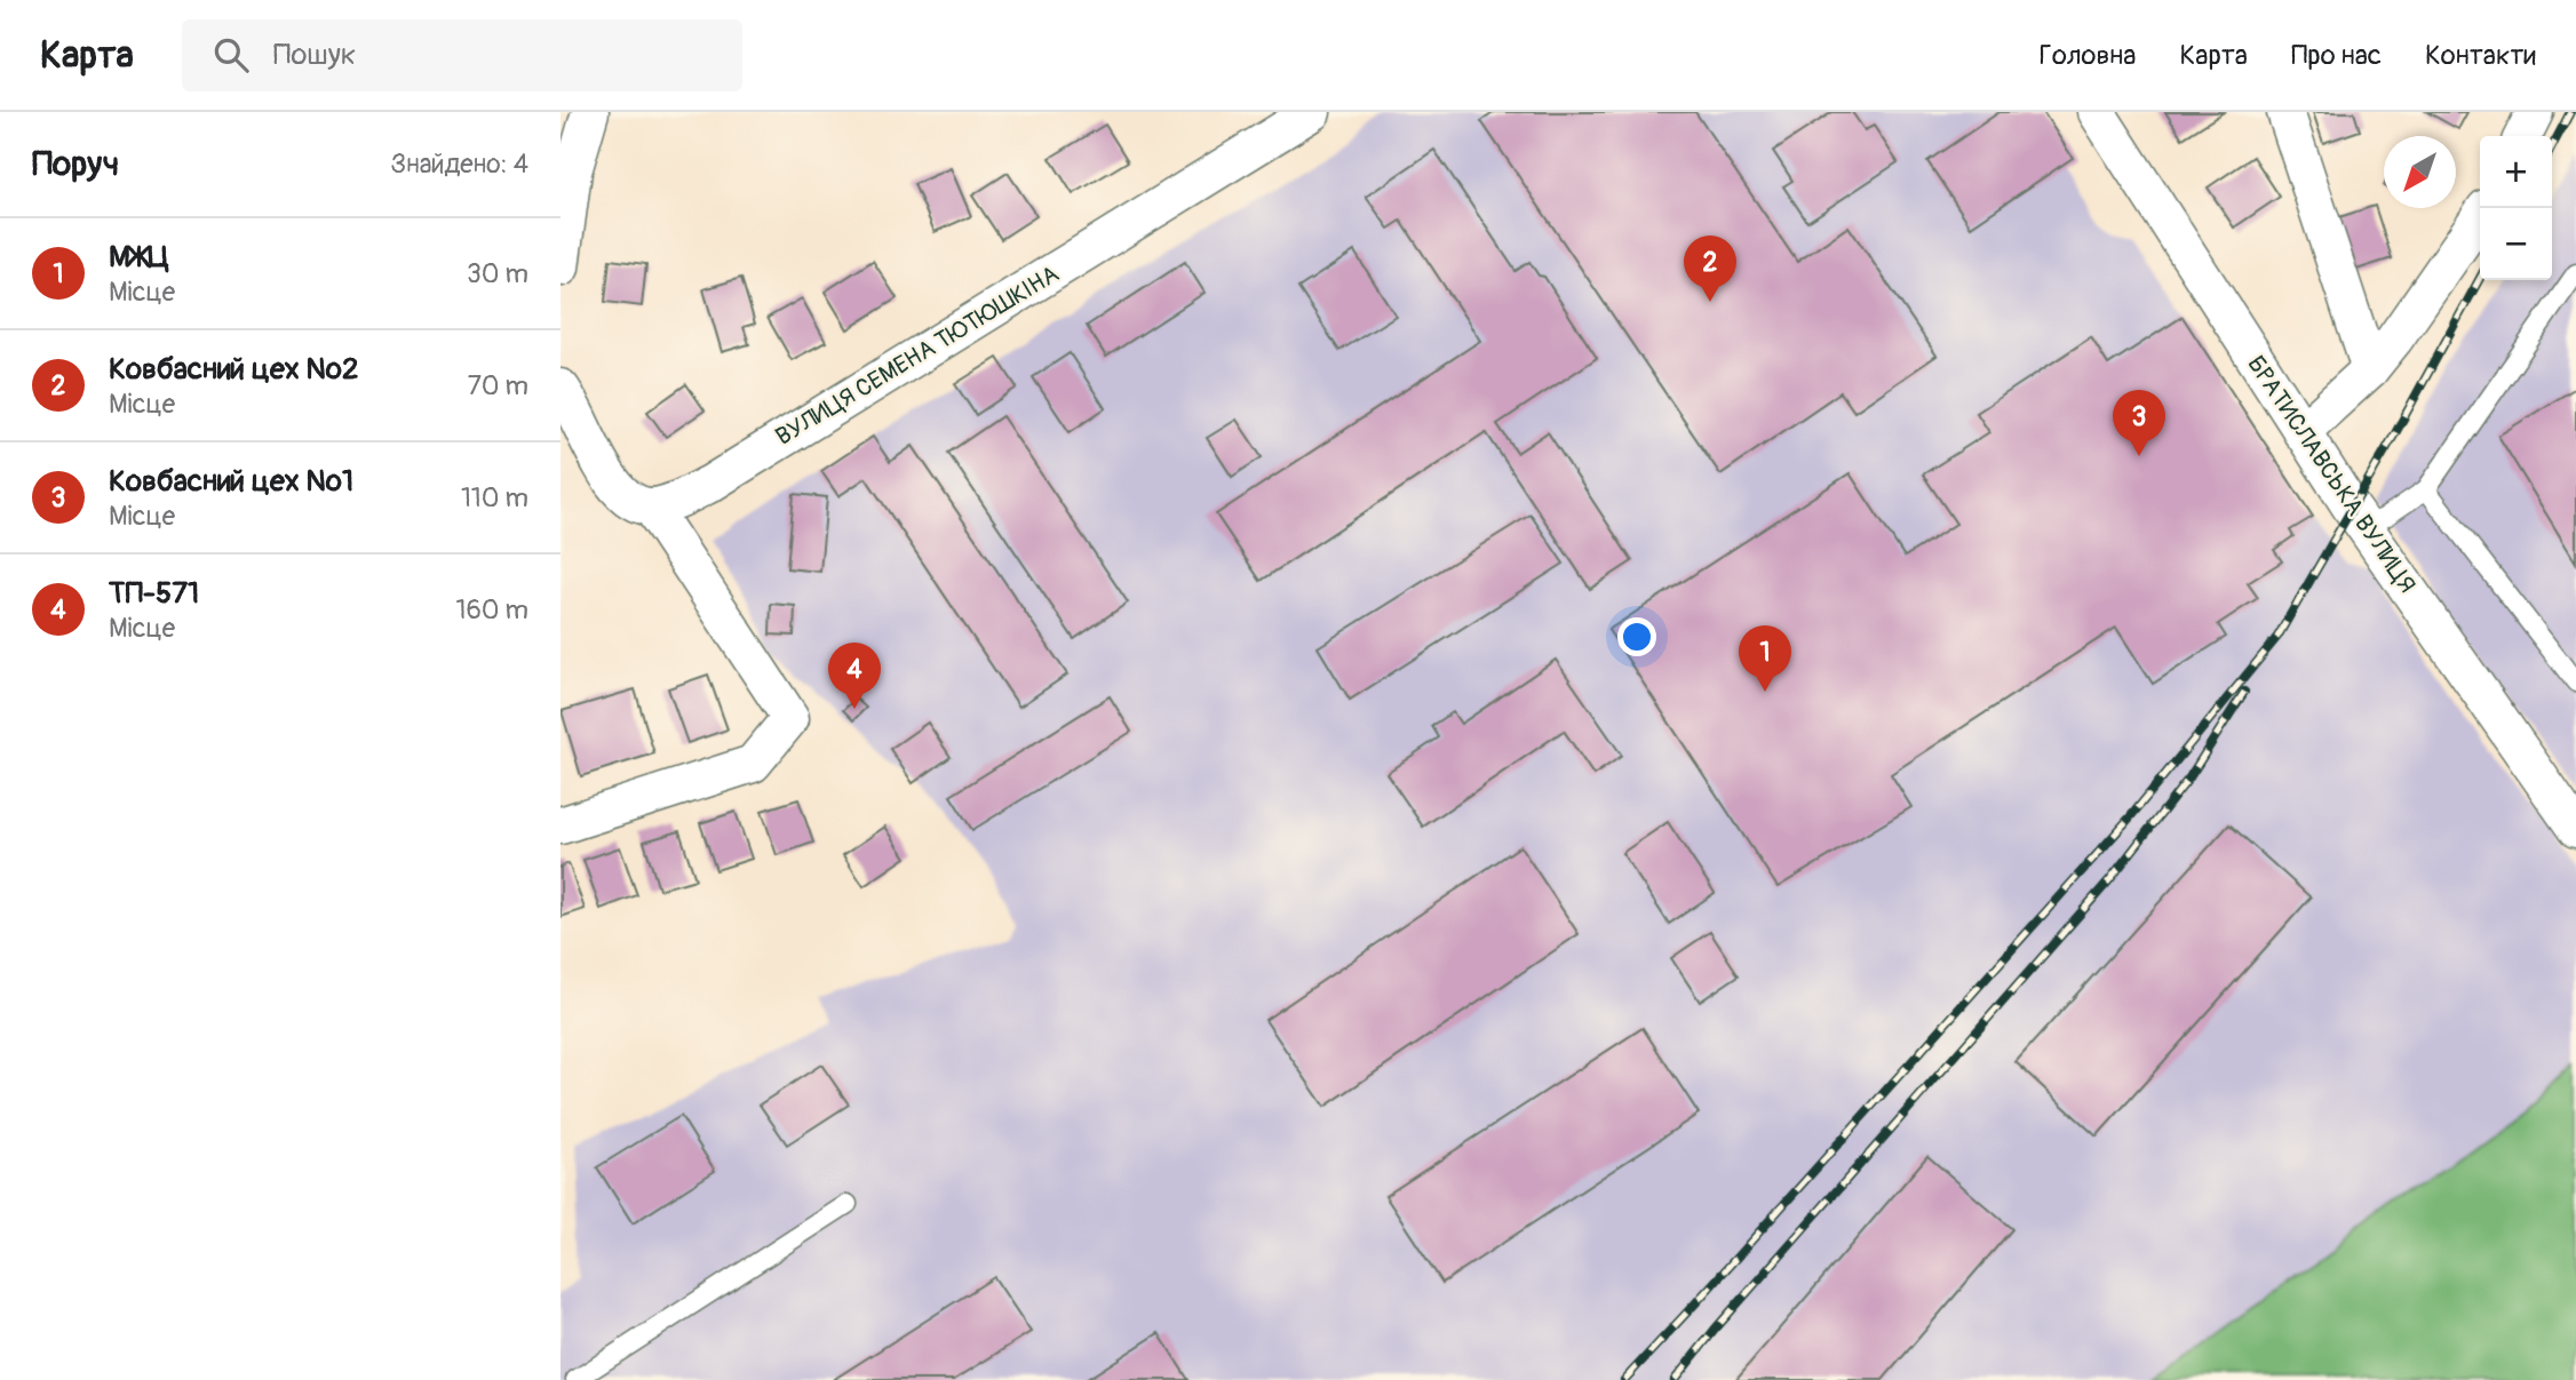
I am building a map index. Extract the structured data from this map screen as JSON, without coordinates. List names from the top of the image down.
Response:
{
  "streets": {
    "street": ["ВУЛИЦЯ СЕМЕНА ТЮТЮШКІНА", "БРАТИСЛАВСЬКА ВУЛИЦЯ"]
  },
  "north": "bottom left",
  "page": {
    "header": "Карта",
    "search": "Пошук",
    "nav": [
      "Головна",
      "Карта",
      "Про нас",
      "Контакти"
    ],
    "heading": ["Поруч", "Знайдено: 4"],
    "map_buttons": ["+", "−"],
    "list": [
      {
        "mark": "1",
        "name": "МЖЦ",
        "note": "Місце",
        "value": "30 m"
      },
      {
        "mark": "2",
        "name": "Ковбасний цех №2",
        "note": "Місце",
        "value": "70 m"
      },
      {
        "mark": "3",
        "name": "Ковбасний цех №1",
        "note": "Місце",
        "value": "110 m"
      },
      {
        "mark": "4",
        "name": "ТП-571",
        "note": "Місце",
        "value": "160 m"
      }
    ],
    "pins": [
      "2",
      "3",
      "1",
      "4"
    ]
  }
}
